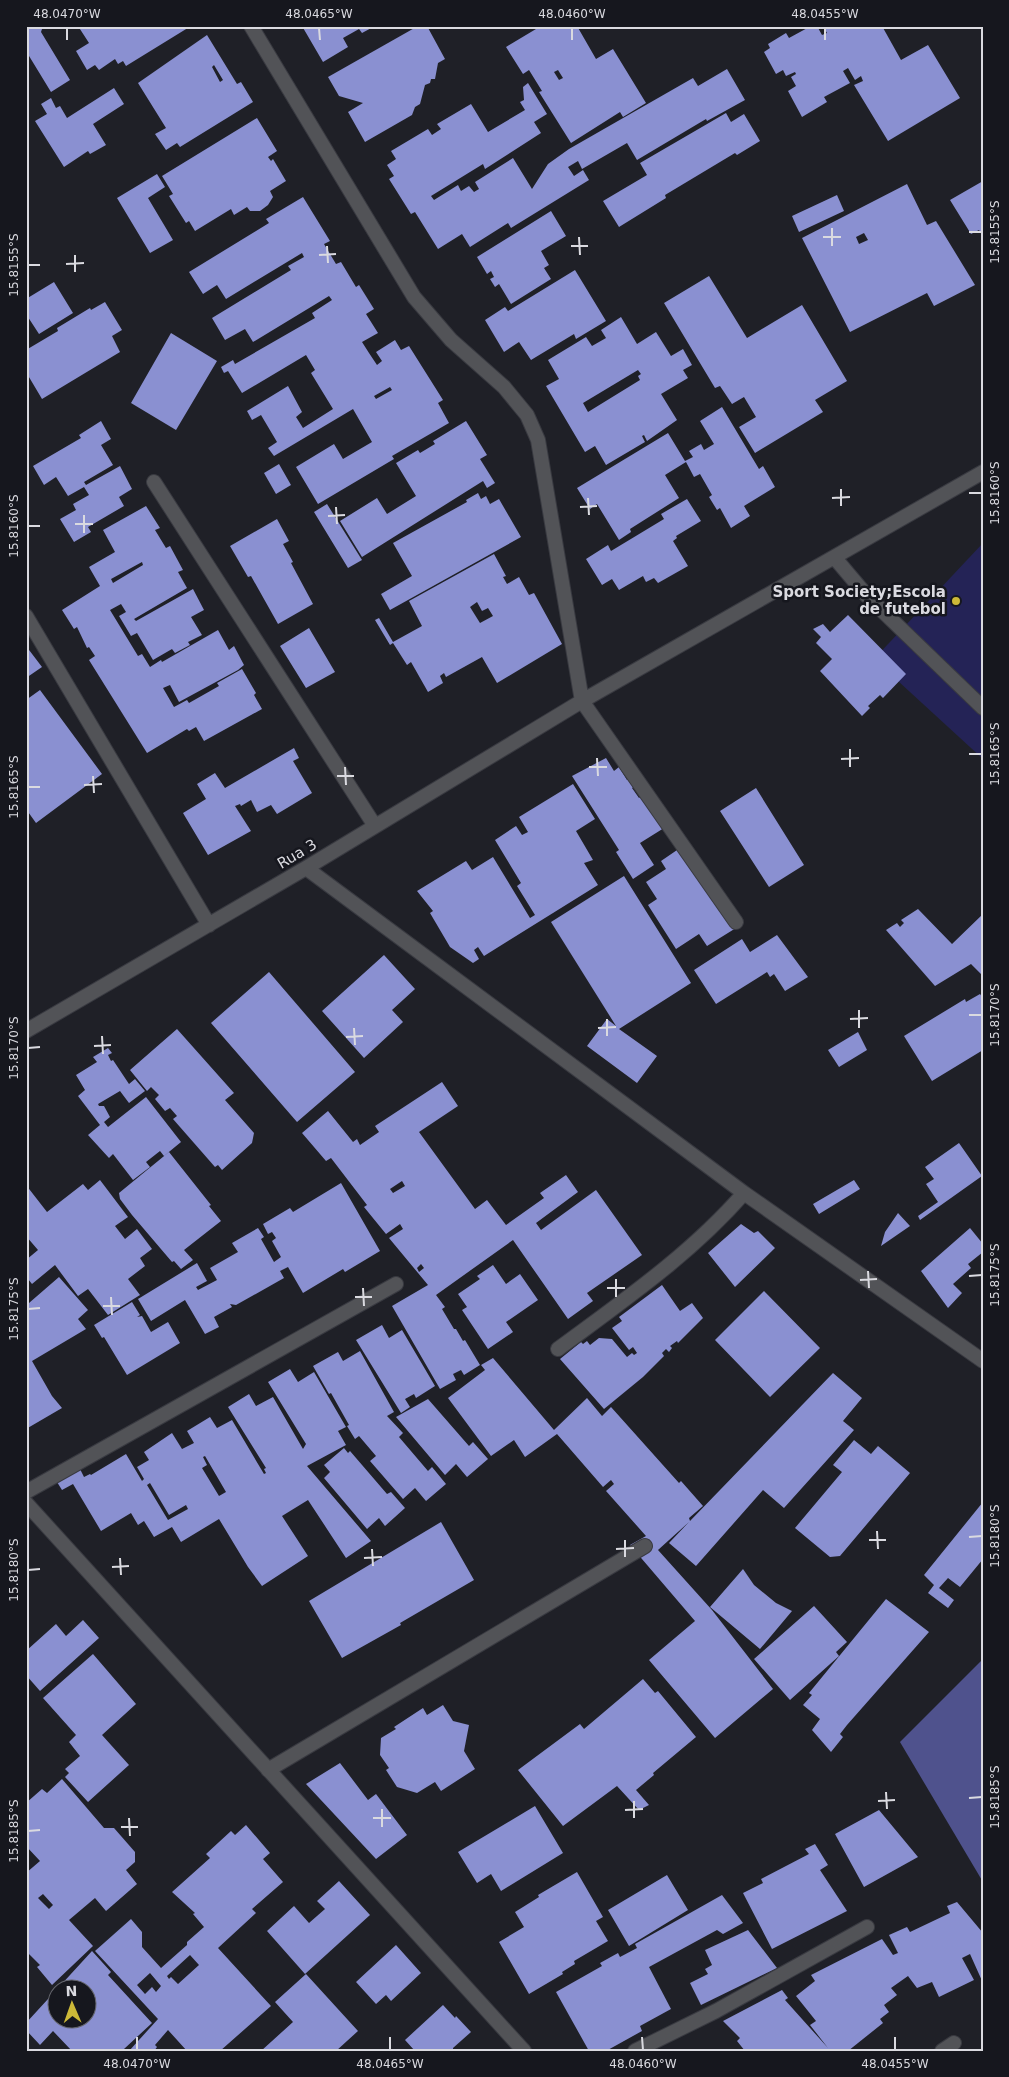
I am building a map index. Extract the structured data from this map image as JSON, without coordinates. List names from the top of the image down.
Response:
{
  "streets": {
    "street": ["Rua 3"]
  },
  "places": ["Sport Society;Escola de futebol"],
  "north": "top",
  "coordinates": [
    "48.0470°W",
    "48.0465°W",
    "48.0460°W",
    "48.0455°W",
    "15.8155°S",
    "15.8160°S",
    "15.8165°S",
    "15.8170°S",
    "15.8175°S",
    "15.8180°S",
    "15.8185°S"
  ]
}
